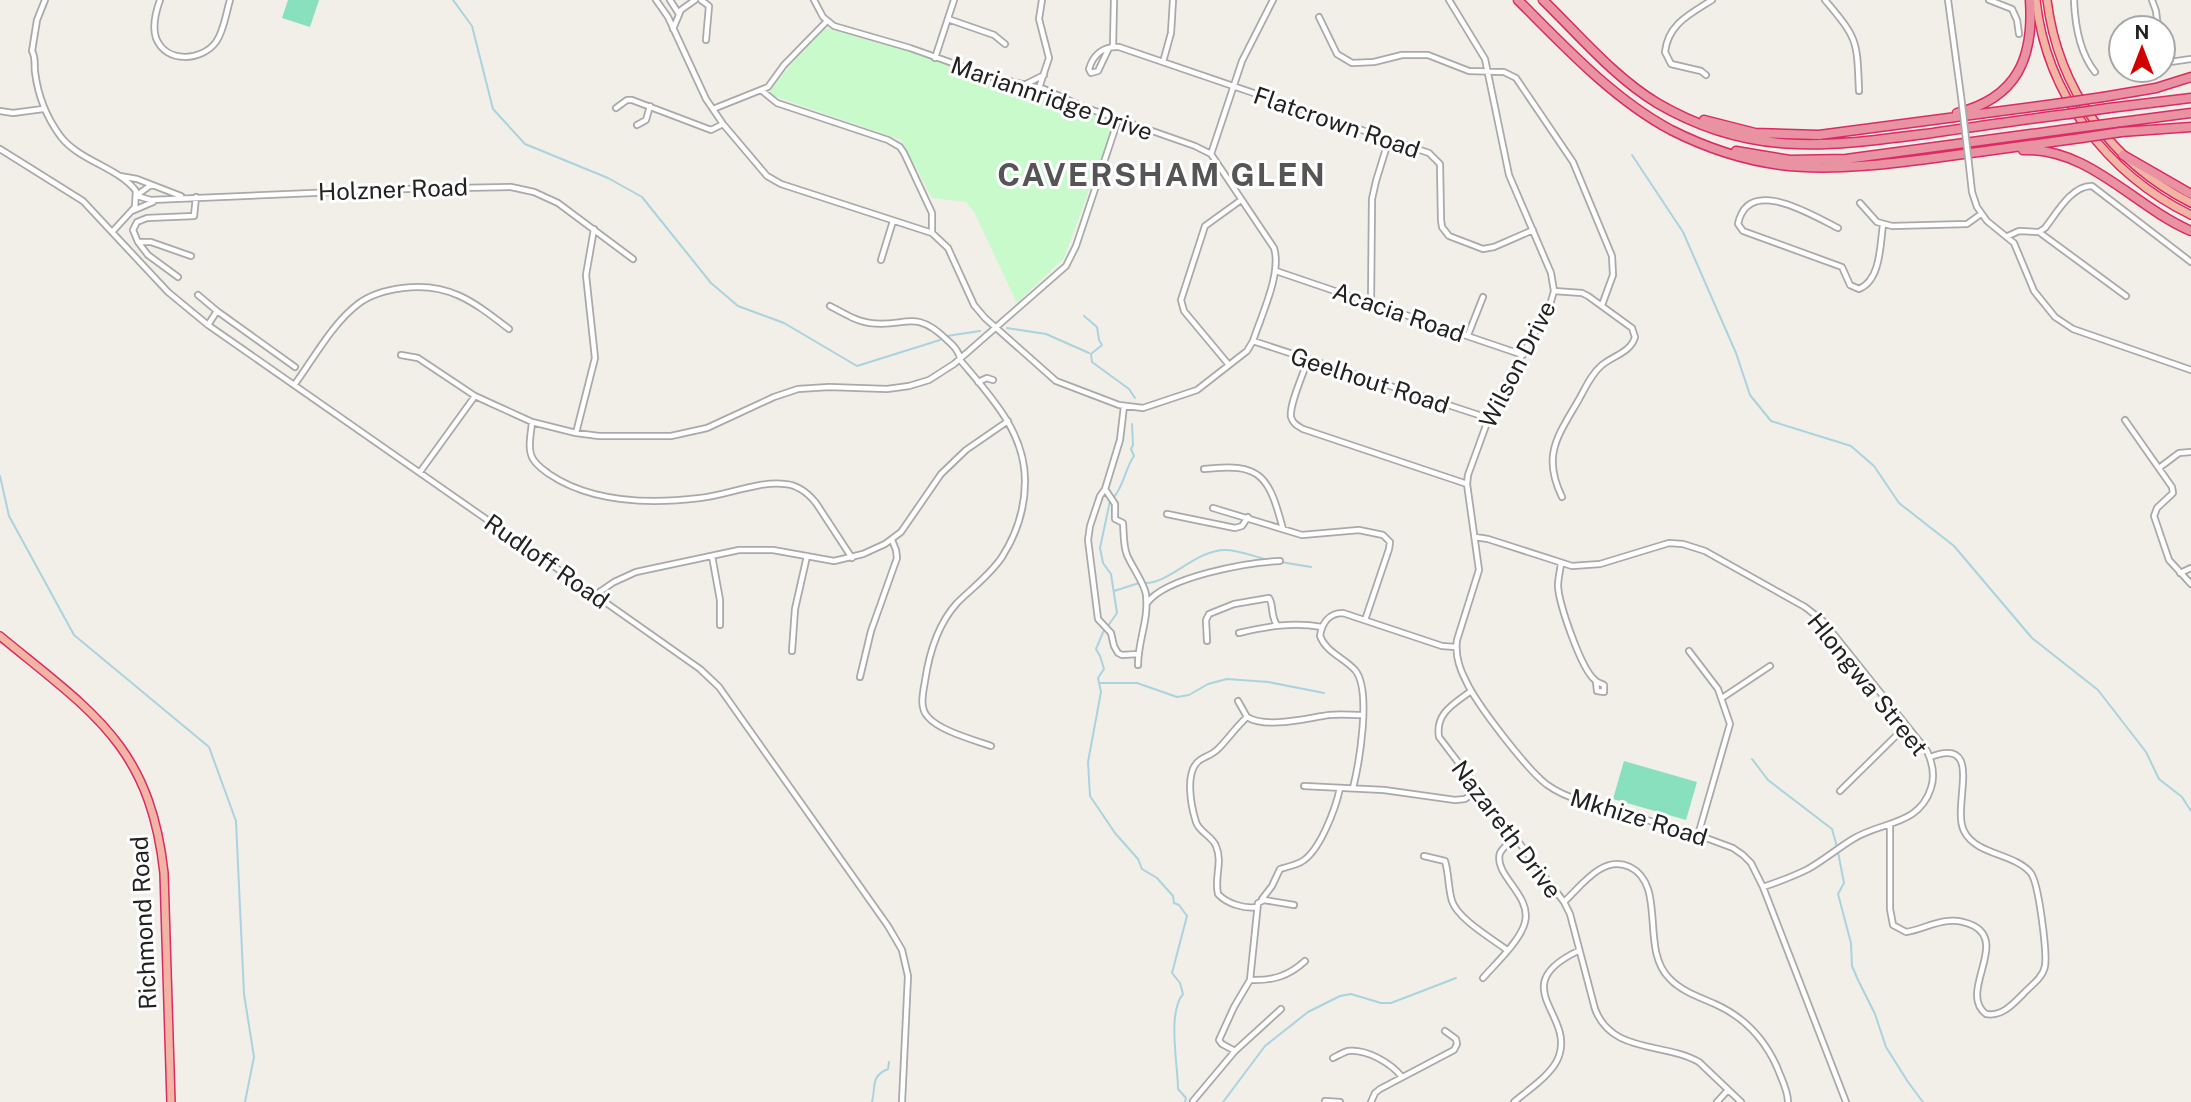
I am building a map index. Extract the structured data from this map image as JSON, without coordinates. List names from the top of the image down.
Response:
{
  "streets": {
    "highway": ["Richmond Road"],
    "street": [
      "Mariannridge Drive",
      "Flatcrown Road",
      "Holzner Road",
      "Acacia Road",
      "Wilson Drive",
      "Geelhout Road",
      "Rudloff Road",
      "Hlongwa Street",
      "Mkhize Road",
      "Nazareth Drive"
    ]
  },
  "crossings": [
    ["Flatcrown Road", "Wilson Drive"],
    ["Acacia Road", "Wilson Drive"],
    ["Wilson Drive", "Geelhout Road"],
    ["Wilson Drive", "Hlongwa Street"],
    ["Hlongwa Street", "Mkhize Road"],
    ["Mkhize Road", "Nazareth Drive"]
  ],
  "districts": ["CAVERSHAM GLEN"],
  "north": "top"
}
